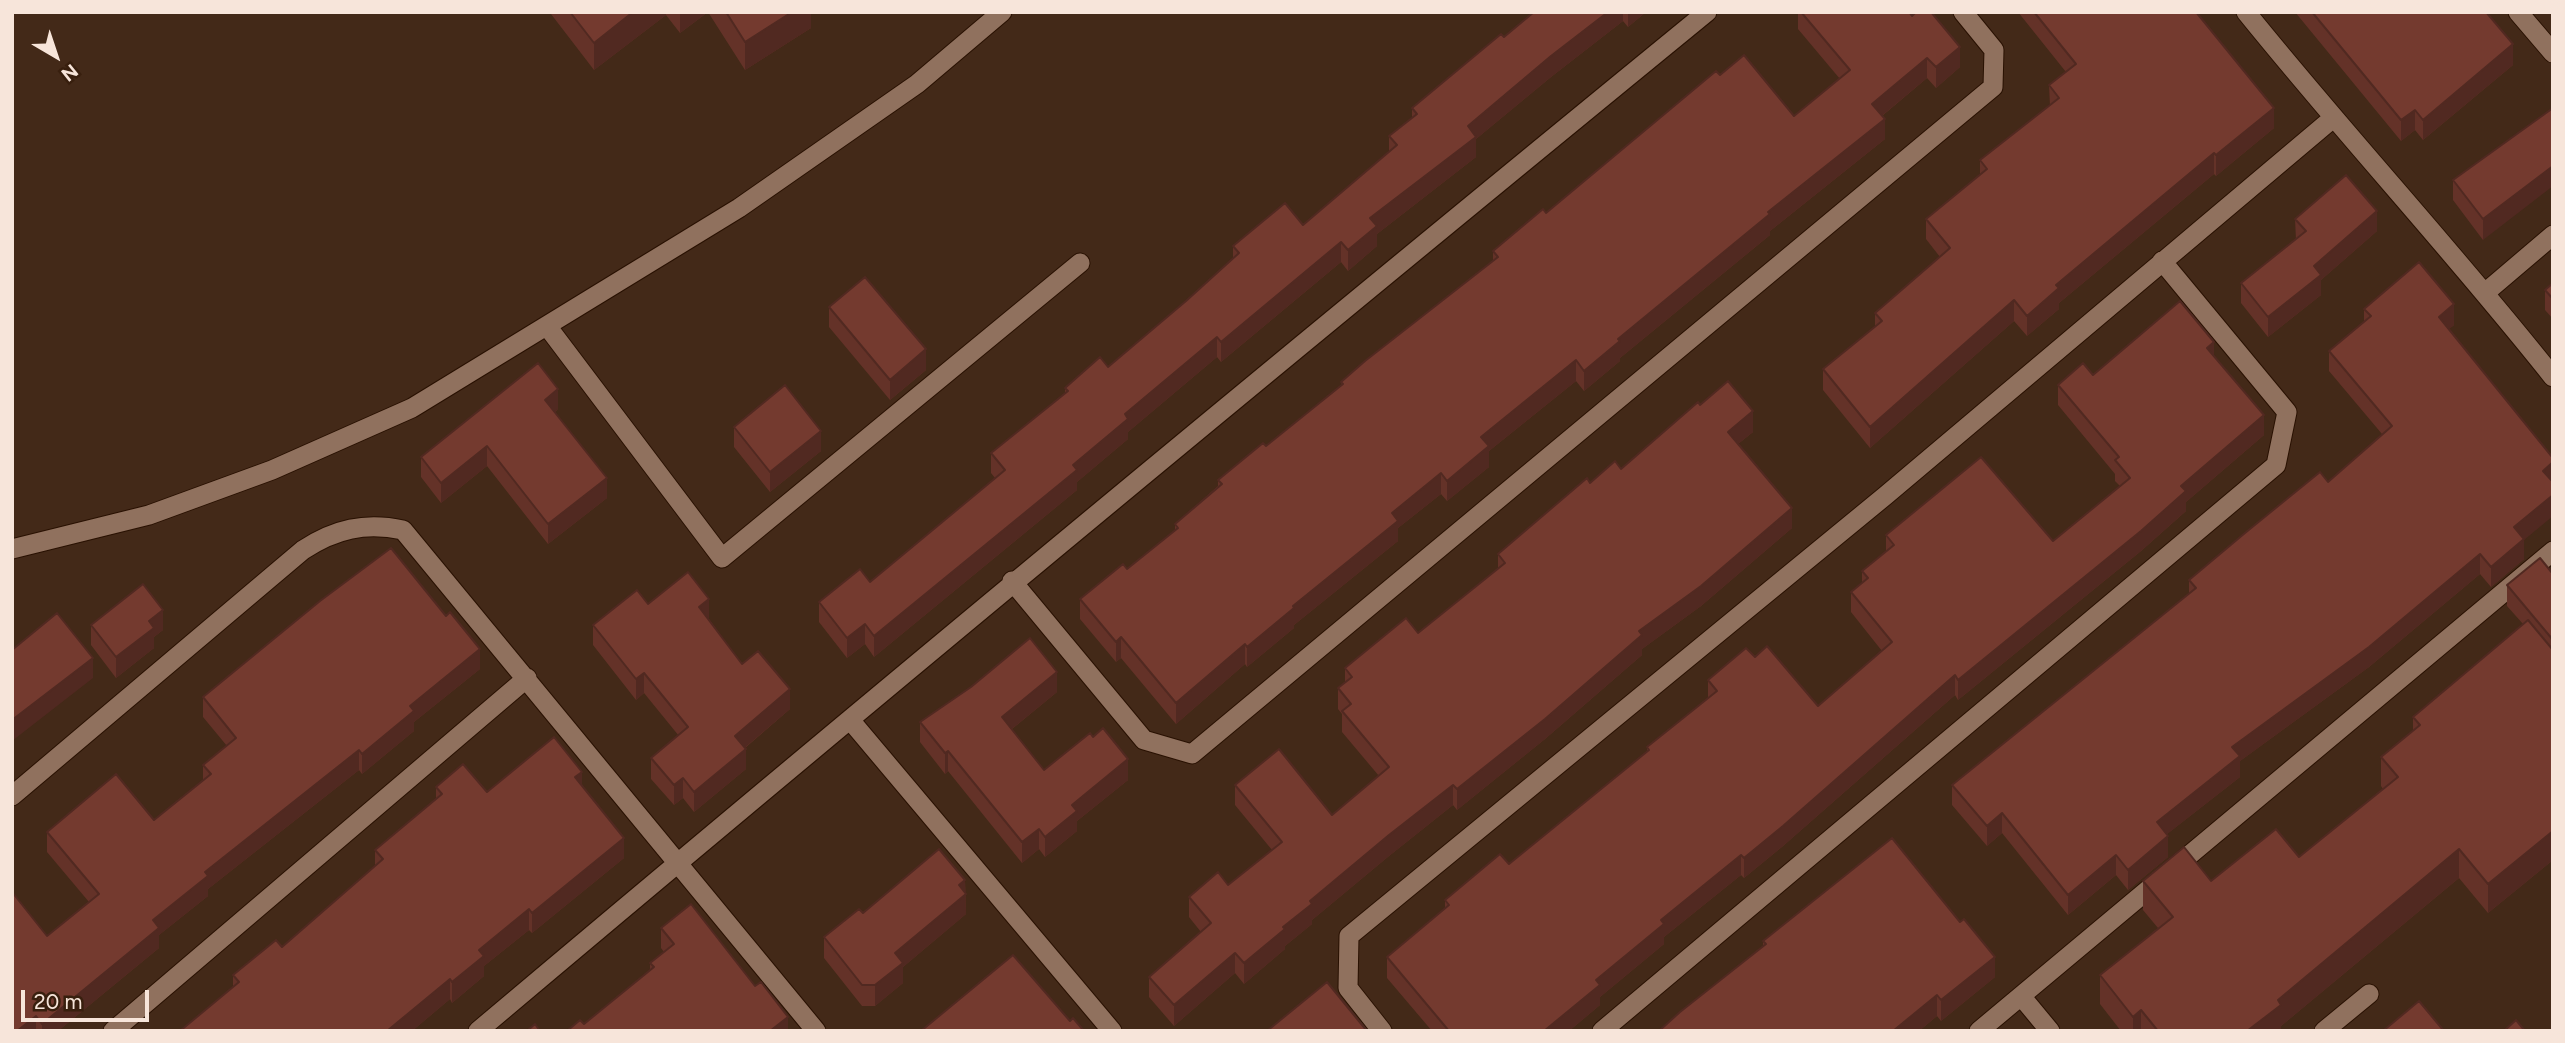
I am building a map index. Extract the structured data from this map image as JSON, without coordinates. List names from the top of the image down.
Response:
{
  "scale_bar": "20 m",
  "north": "bottom right"
}
